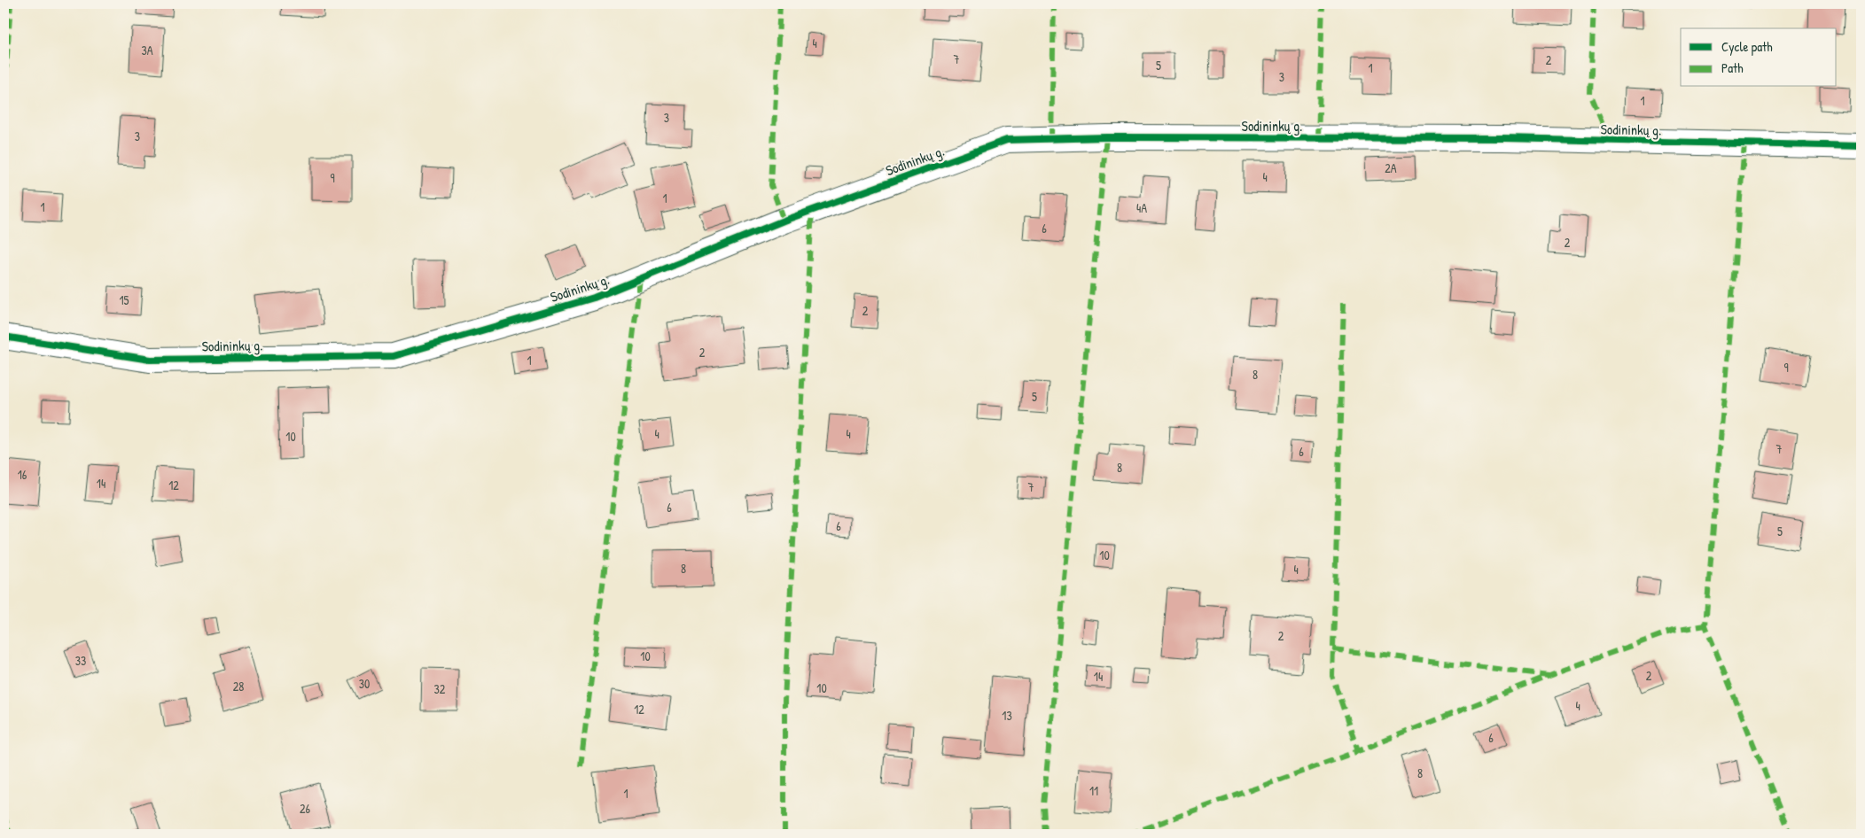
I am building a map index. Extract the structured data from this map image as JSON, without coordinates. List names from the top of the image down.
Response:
{
  "streets": {
    "street": ["Sodininkų g."]
  },
  "house_numbers": [
    "4",
    "3A",
    "7",
    "2",
    "5",
    "1",
    "3",
    "1",
    "3",
    "3",
    "2A",
    "4",
    "9",
    "1",
    "1",
    "4A",
    "6",
    "2",
    "15",
    "2",
    "2",
    "1",
    "9",
    "8",
    "5",
    "4",
    "4",
    "10",
    "7",
    "6",
    "8",
    "16",
    "14",
    "12",
    "7",
    "6",
    "6",
    "5",
    "10",
    "8",
    "4",
    "2",
    "10",
    "33",
    "2",
    "14",
    "30",
    "28",
    "10",
    "32",
    "4",
    "12",
    "13",
    "6",
    "8",
    "11",
    "1",
    "26"
  ],
  "legend": ["Cycle path", "Path"]
}
